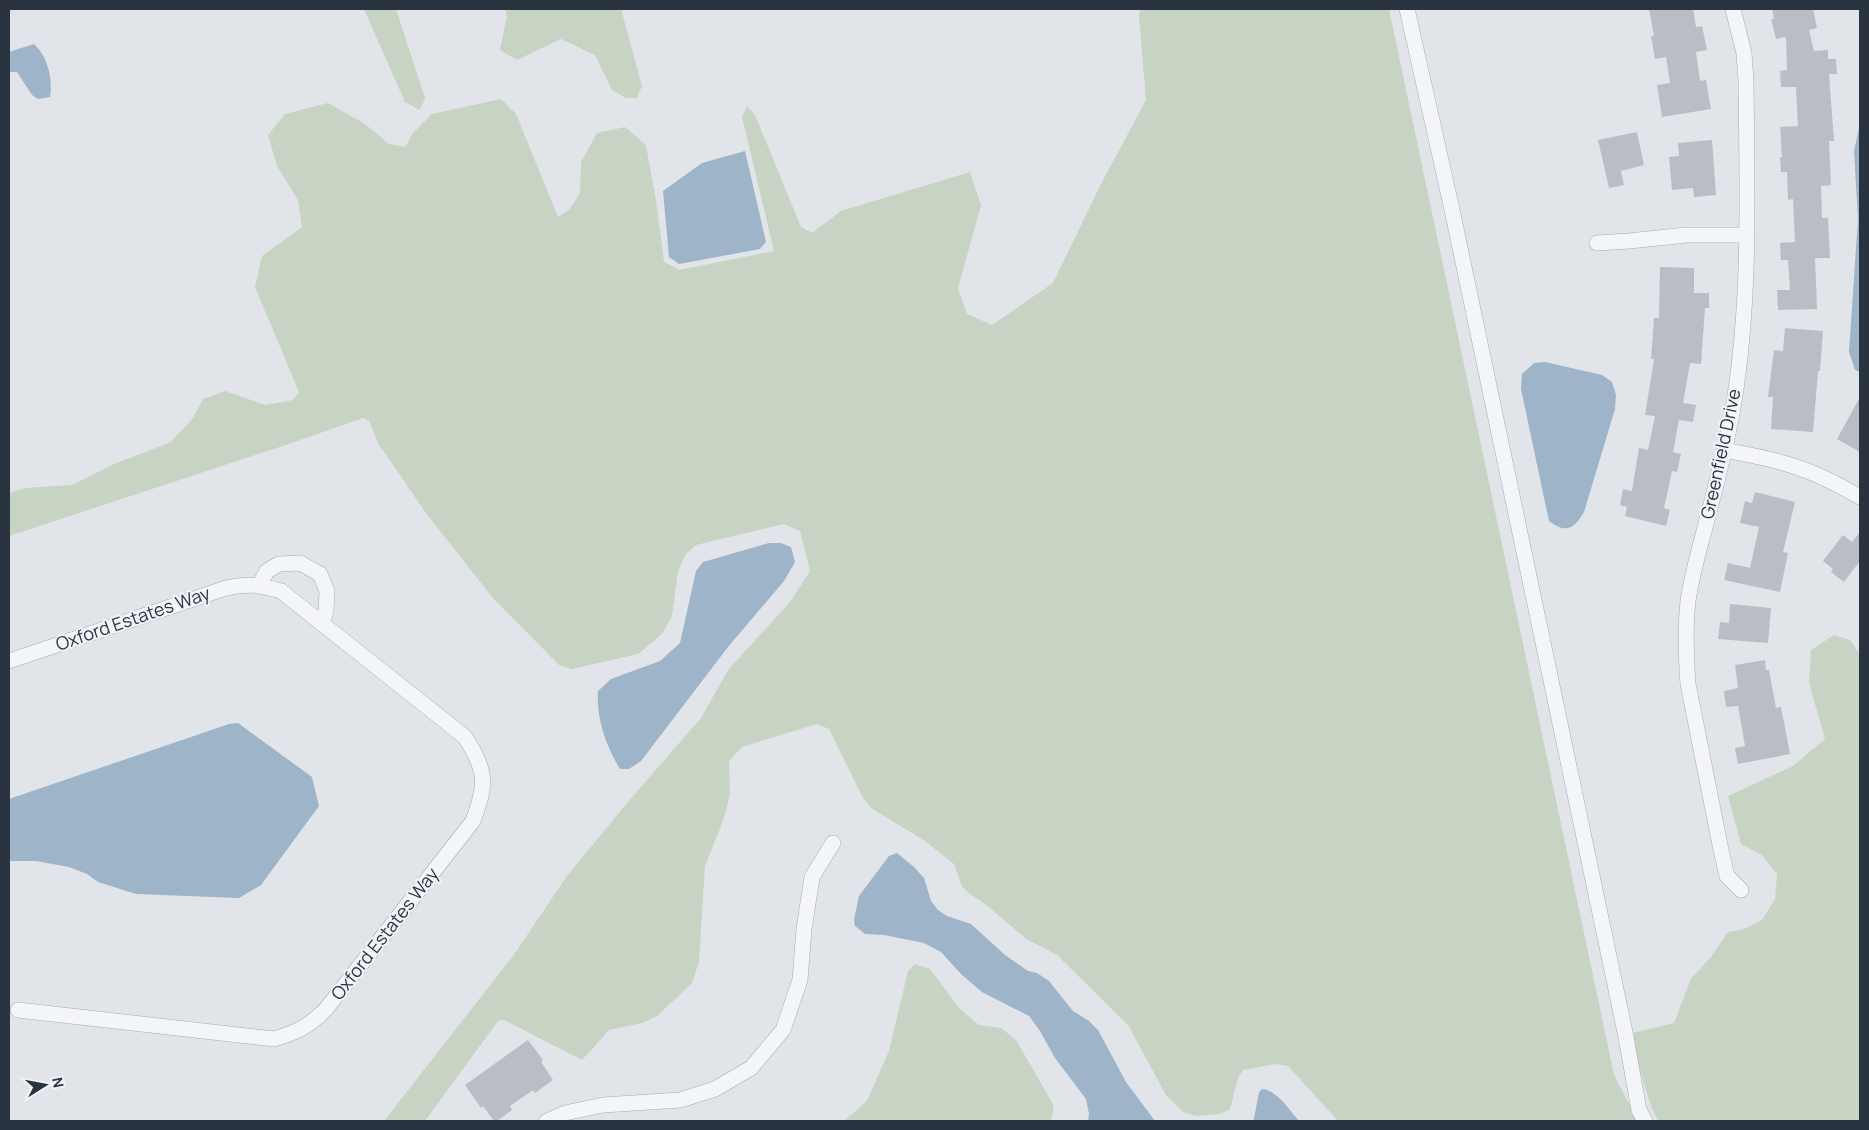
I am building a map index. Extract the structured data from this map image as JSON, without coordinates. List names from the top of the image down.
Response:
{
  "streets": {
    "street": ["Greenfield Drive", "Oxford Estates Way"]
  },
  "north": "right"
}
